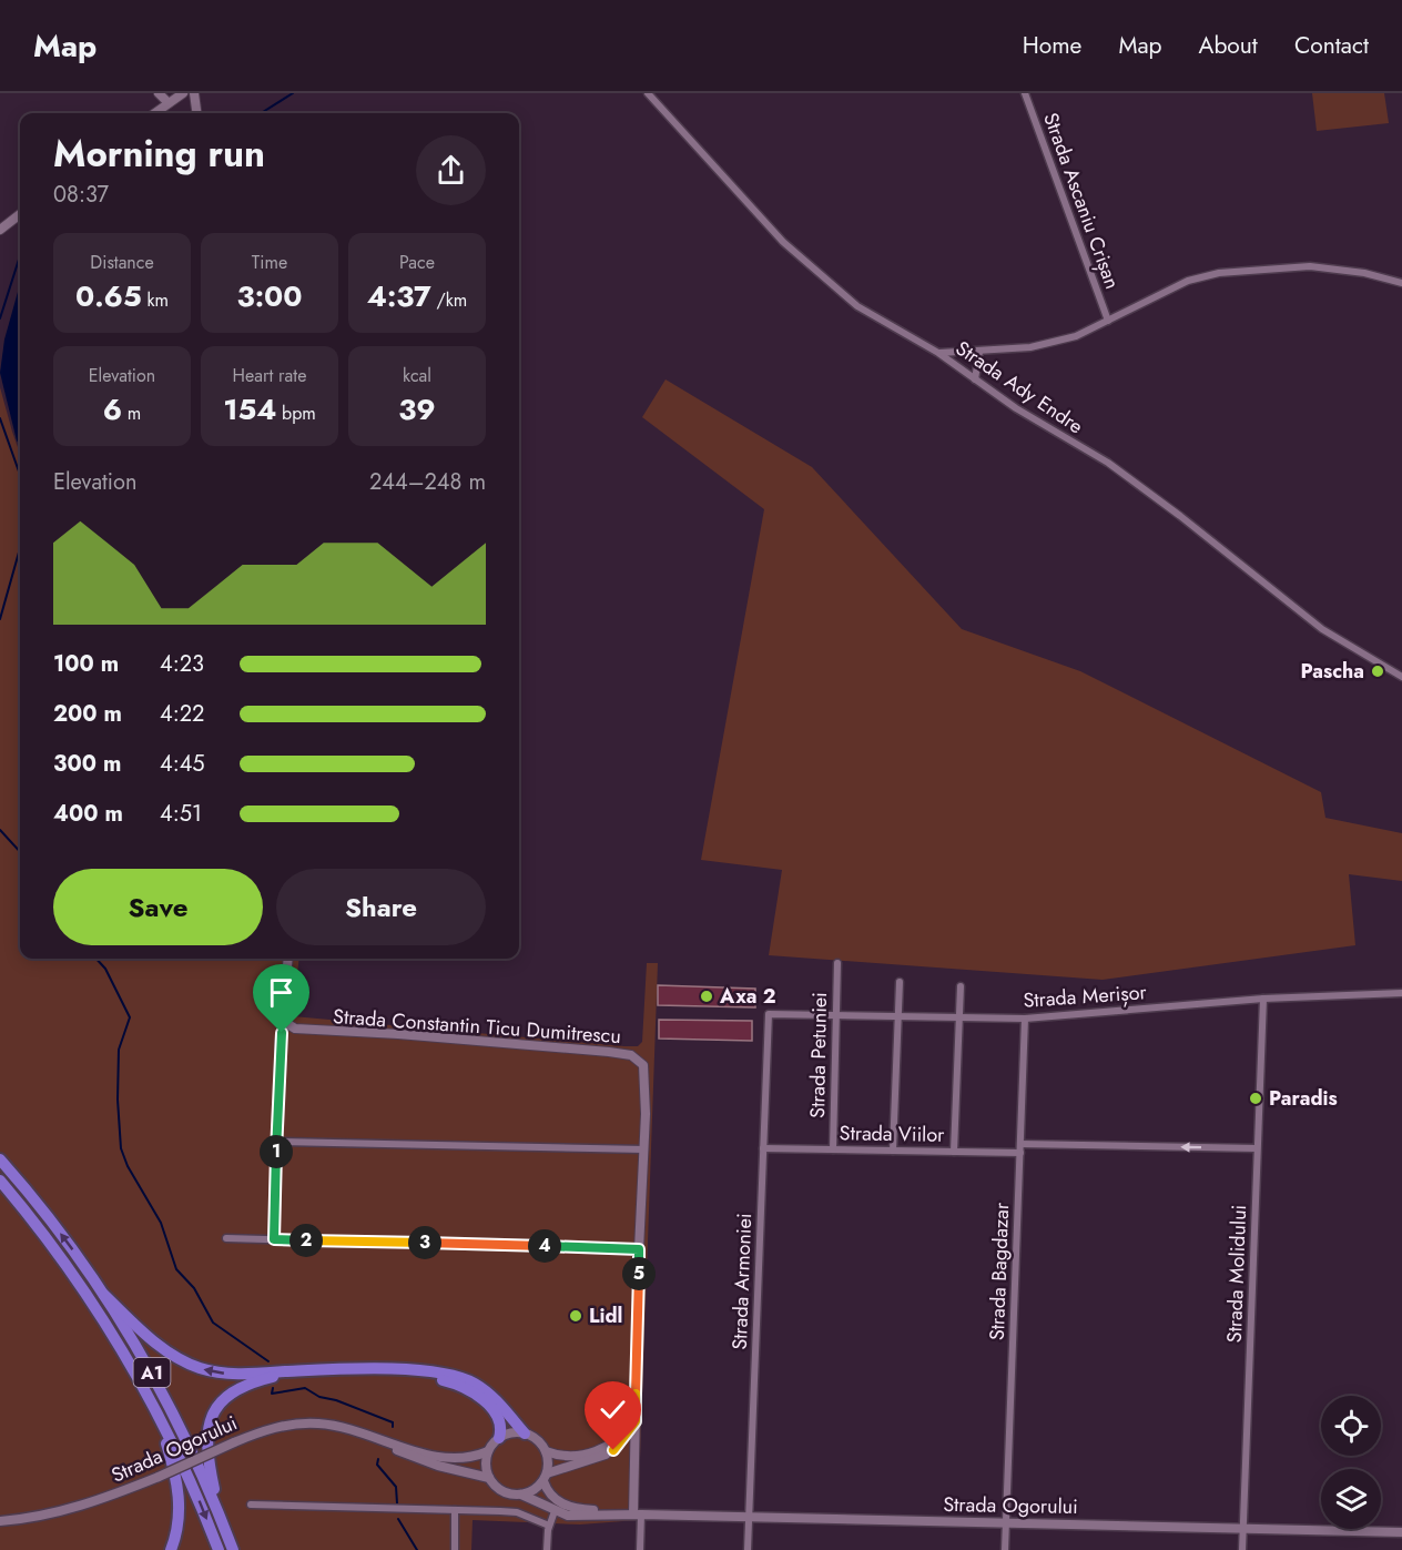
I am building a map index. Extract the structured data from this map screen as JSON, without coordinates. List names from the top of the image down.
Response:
{
  "streets": {
    "highway": ["A1"],
    "main road": ["Strada Ogorului"],
    "street": [
      "Strada Ascaniu Crișan",
      "Strada Ady Endre",
      "Strada Merișor",
      "Strada Constantin Ticu Dumitrescu",
      "Strada Petuniei",
      "Strada Viilor",
      "Strada Bagdazar",
      "Strada Molidului",
      "Strada Armoniei"
    ]
  },
  "crossings": [
    ["Strada Merișor", "Strada Petuniei"],
    ["Strada Merișor", "Strada Bagdazar"],
    ["Strada Merișor", "Strada Molidului"],
    ["Strada Merișor", "Strada Armoniei"],
    ["Strada Constantin Ticu Dumitrescu", "Strada Ogorului"],
    ["Strada Petuniei", "Strada Viilor"],
    ["Strada Viilor", "Strada Bagdazar"],
    ["Strada Viilor", "Strada Armoniei"],
    ["Strada Bagdazar", "Strada Ogorului"],
    ["Strada Molidului", "Strada Ogorului"],
    ["Strada Armoniei", "Strada Ogorului"]
  ],
  "places": [
    "Pascha",
    "Axa 2",
    "Paradis",
    "Lidl"
  ],
  "page": {
    "header": "Map",
    "nav": [
      "Home",
      "Map",
      "About",
      "Contact"
    ],
    "heading": ["Morning run", "08:37"],
    "stats": [
      ["Distance", "0.65 km"],
      ["Time", "3:00"],
      ["Pace", "4:37 /km"],
      ["Elevation", "6 m"],
      ["Heart rate", "154 bpm"],
      ["kcal", "39"]
    ],
    "chart": ["Elevation", "244–248 m"],
    "list": [
      {
        "name": "100 m",
        "note": "4:23"
      },
      {
        "name": "200 m",
        "note": "4:22"
      },
      {
        "name": "300 m",
        "note": "4:45"
      },
      {
        "name": "400 m",
        "note": "4:51"
      }
    ],
    "buttons": ["Save", "Share"],
    "pins": [
      "1",
      "2",
      "3",
      "4",
      "5"
    ]
  }
}
